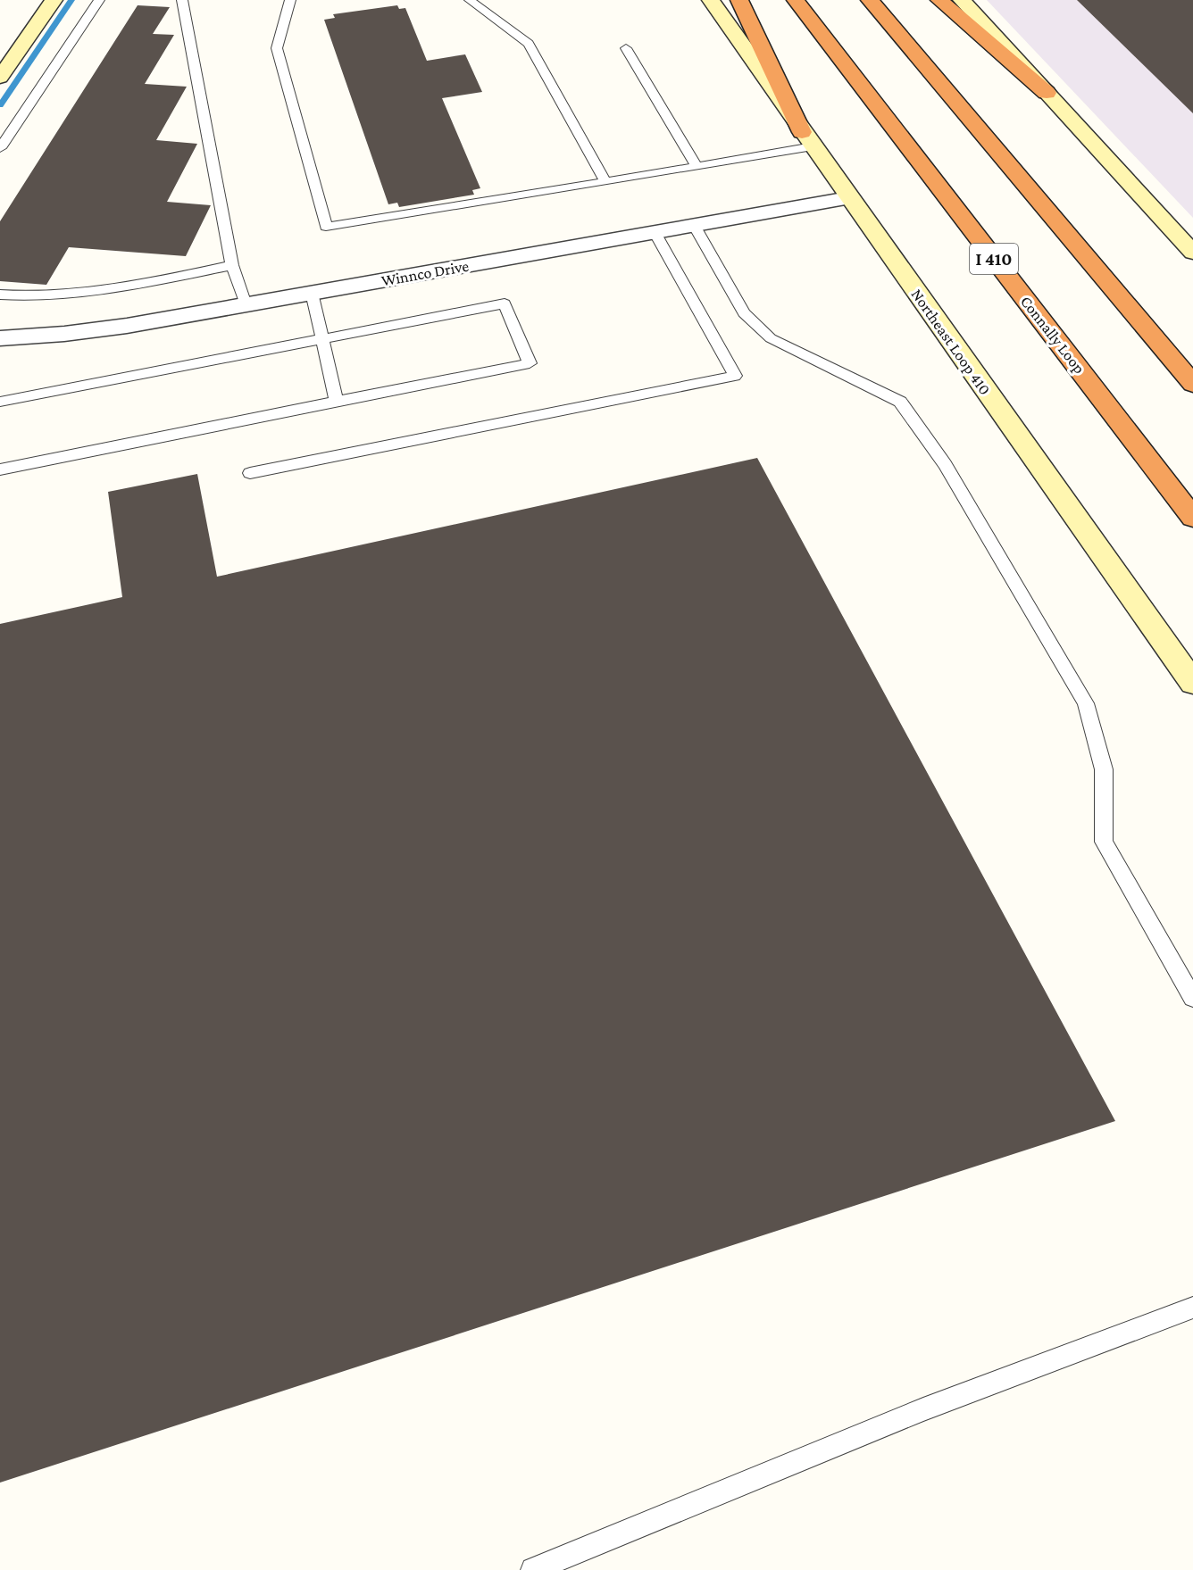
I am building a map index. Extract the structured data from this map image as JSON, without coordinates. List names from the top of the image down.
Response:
{
  "streets": {
    "highway": ["I 410", "Connally Loop"],
    "main road": ["Northeast Loop 410"],
    "street": ["Winnco Drive"]
  },
  "crossings": [
    ["Winnco Drive", "Northeast Loop 410"]
  ]
}
